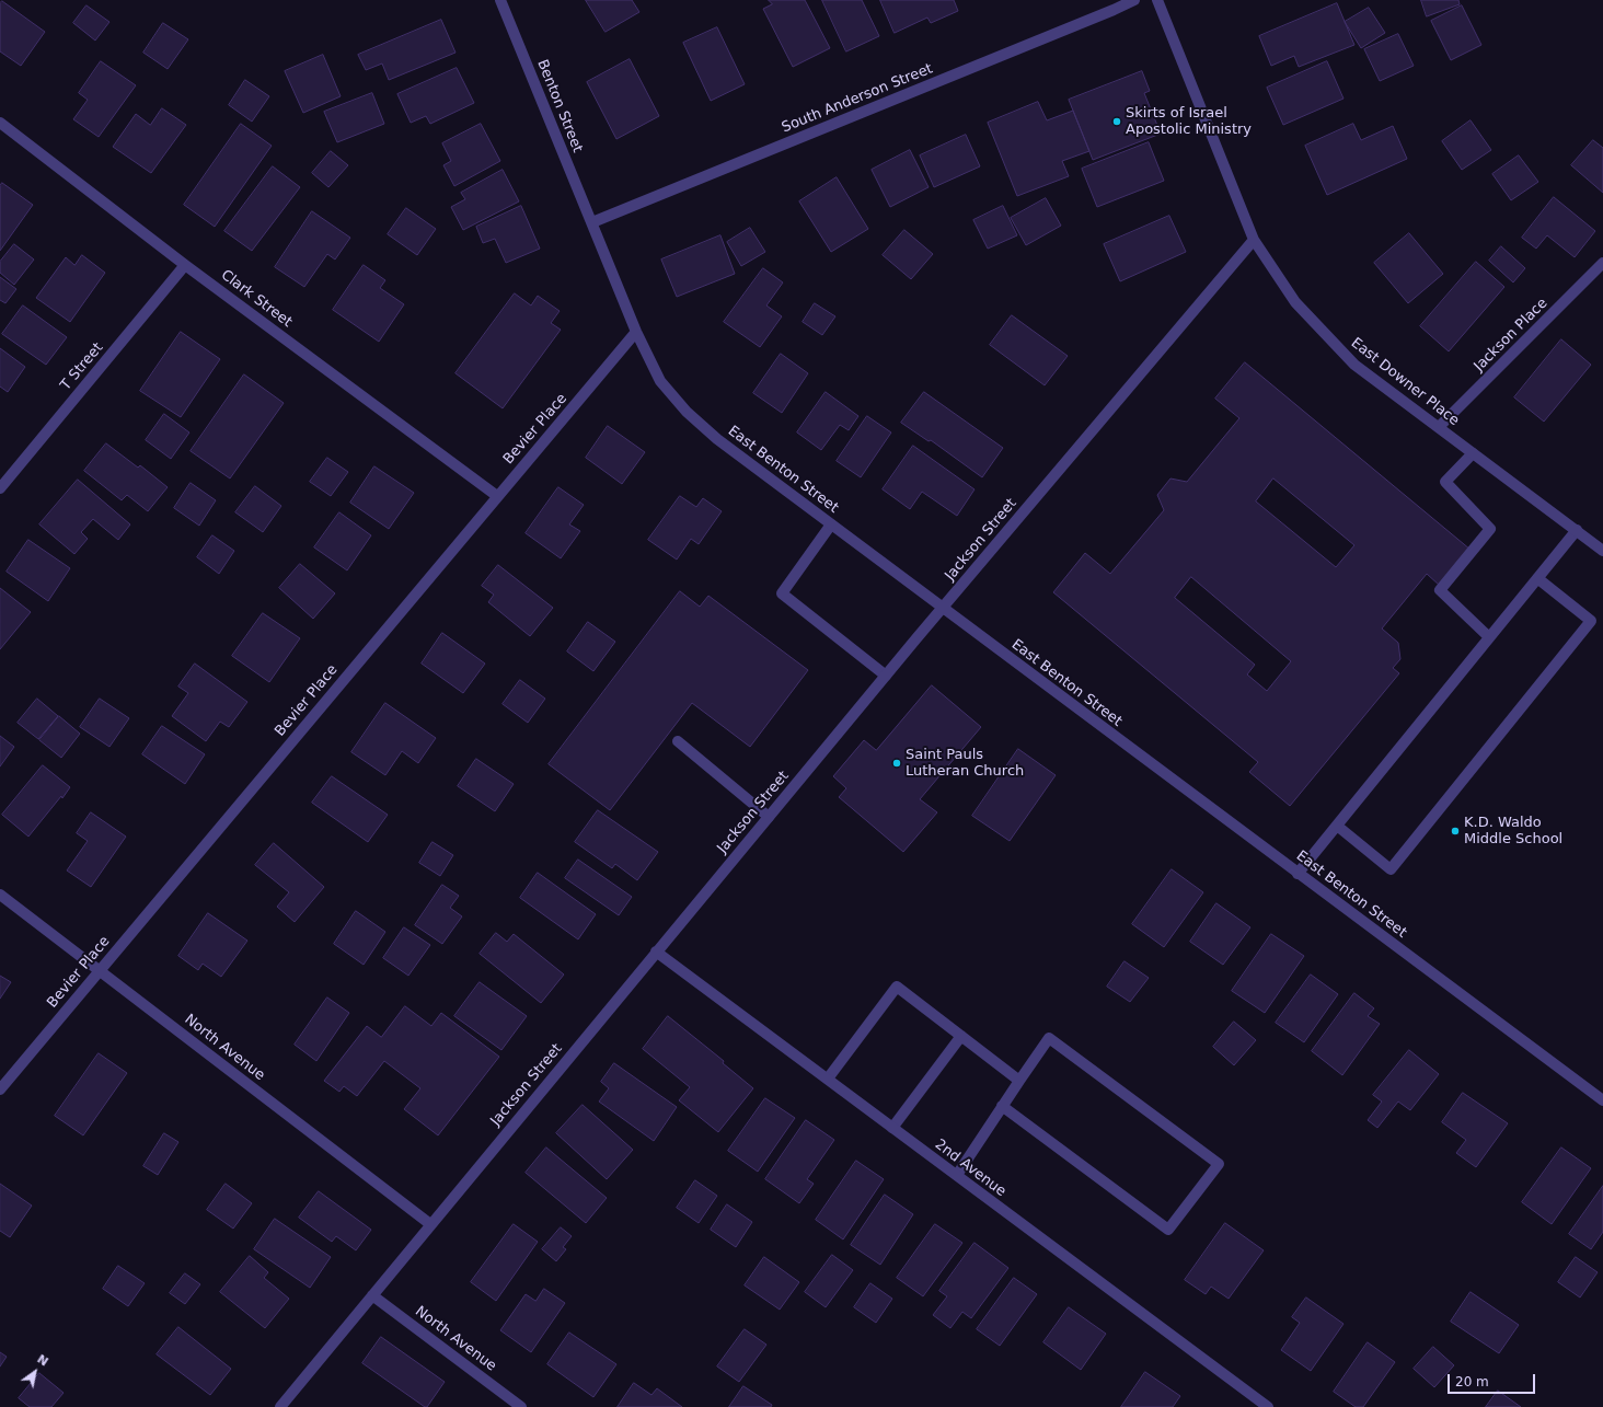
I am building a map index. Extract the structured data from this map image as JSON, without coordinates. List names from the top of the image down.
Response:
{
  "streets": {
    "street": [
      "South Anderson Street",
      "Benton Street",
      "Clark Street",
      "Jackson Place",
      "T Street",
      "East Downer Place",
      "Bevier Place",
      "East Benton Street",
      "Jackson Street",
      "North Avenue",
      "2nd Avenue"
    ]
  },
  "crossings": [
    ["South Anderson Street", "Benton Street"],
    ["South Anderson Street", "East Benton Street"],
    ["Benton Street", "East Benton Street"],
    ["Clark Street", "T Street"],
    ["Clark Street", "Bevier Place"],
    ["Jackson Place", "East Downer Place"],
    ["East Downer Place", "Jackson Street"],
    ["Bevier Place", "East Benton Street"],
    ["Bevier Place", "North Avenue"],
    ["East Benton Street", "Jackson Street"],
    ["Jackson Street", "North Avenue"],
    ["Jackson Street", "2nd Avenue"]
  ],
  "places": ["Skirts of Israel Apostolic Ministry", "Saint Pauls Lutheran Church", "K.D. Waldo Middle School"],
  "scale_bar": "20 m",
  "north": "top right"
}
